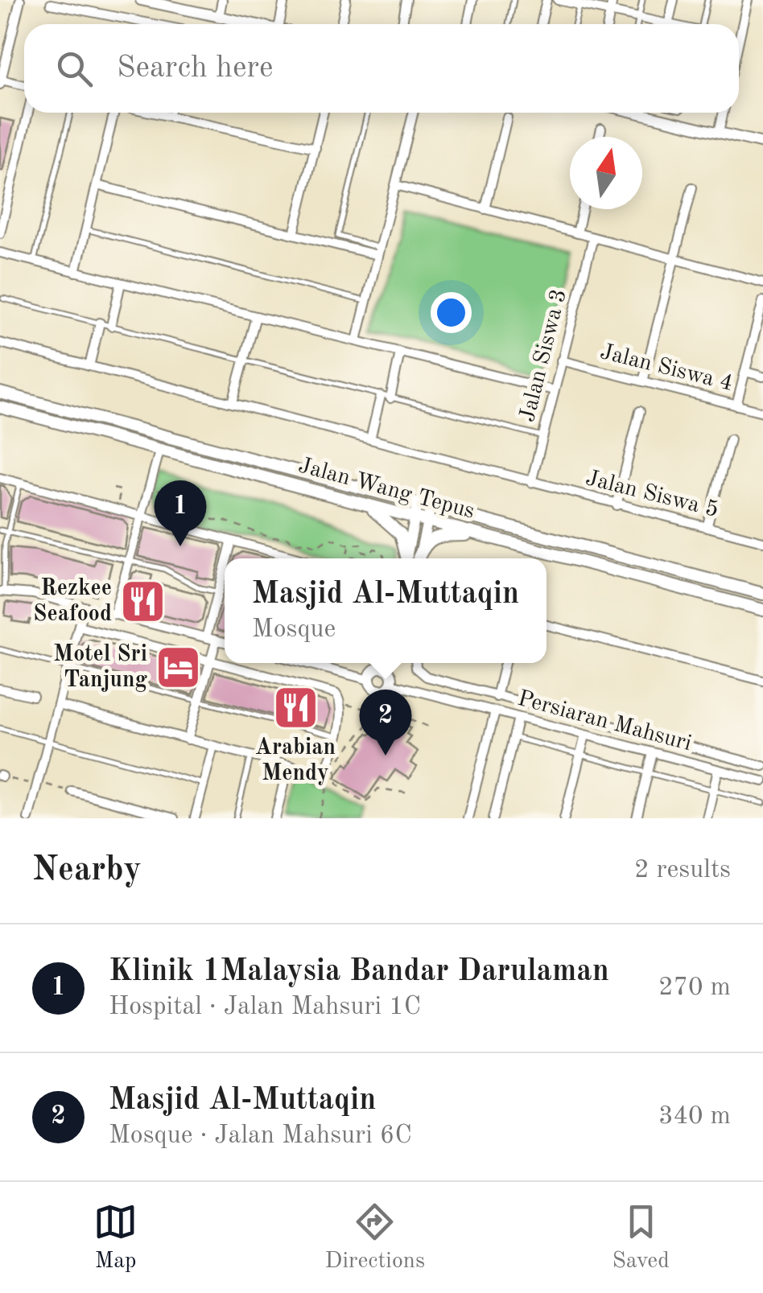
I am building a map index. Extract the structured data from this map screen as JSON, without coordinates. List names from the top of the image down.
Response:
{
  "streets": {
    "main road": ["Jalan Wang Tepus"],
    "street": [
      "Jalan Siswa 3",
      "Jalan Siswa 4",
      "Jalan Siswa 5",
      "Persiaran Mahsuri"
    ]
  },
  "crossings": [
    ["Jalan Siswa 3", "Jalan Siswa 4"],
    ["Jalan Siswa 3", "Jalan Siswa 5"]
  ],
  "places": {
    "restaurant": ["Rezkee Seafood", "Arabian Mendy"],
    "hotel": ["Motel Sri Tanjung"]
  },
  "north": "top",
  "page": {
    "search": "Search here",
    "pins": ["1", "2"],
    "popup": ["Masjid Al-Muttaqin", "Mosque"],
    "heading": ["Nearby", "2 results"],
    "list": [
      {
        "mark": "1",
        "name": "Klinik 1Malaysia Bandar Darulaman",
        "note": "Hospital · Jalan Mahsuri 1C",
        "value": "270 m"
      },
      {
        "mark": "2",
        "name": "Masjid Al-Muttaqin",
        "note": "Mosque · Jalan Mahsuri 6C",
        "value": "340 m"
      }
    ],
    "nav": ["Map", "Directions", "Saved"]
  }
}
